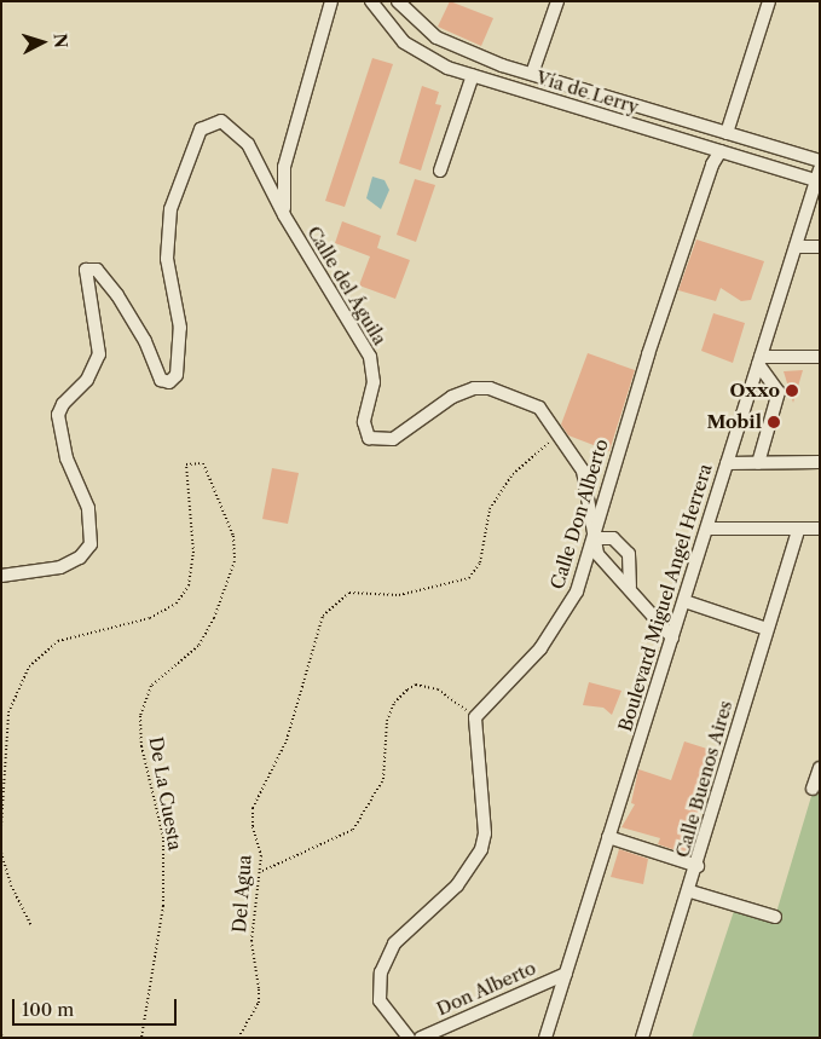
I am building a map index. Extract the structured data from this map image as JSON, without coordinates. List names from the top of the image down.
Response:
{
  "streets": {
    "street": [
      "Vía de Lerry",
      "Calle del Águila",
      "Calle Don Alberto",
      "Boulevard Miguel Angel Herrera",
      "Calle Buenos Aires",
      "Don Alberto"
    ],
    "path": ["De La Cuesta", "Del Agua"]
  },
  "crossings": [
    ["Vía de Lerry", "Calle Don Alberto"],
    ["Vía de Lerry", "Boulevard Miguel Angel Herrera"],
    ["Calle del Águila", "Calle Don Alberto"],
    ["Calle del Águila", "Boulevard Miguel Angel Herrera"],
    ["Calle del Águila", "Del Agua"],
    ["Boulevard Miguel Angel Herrera", "Don Alberto"]
  ],
  "places": ["Oxxo", "Mobil"],
  "scale_bar": "100 m",
  "north": "right"
}
